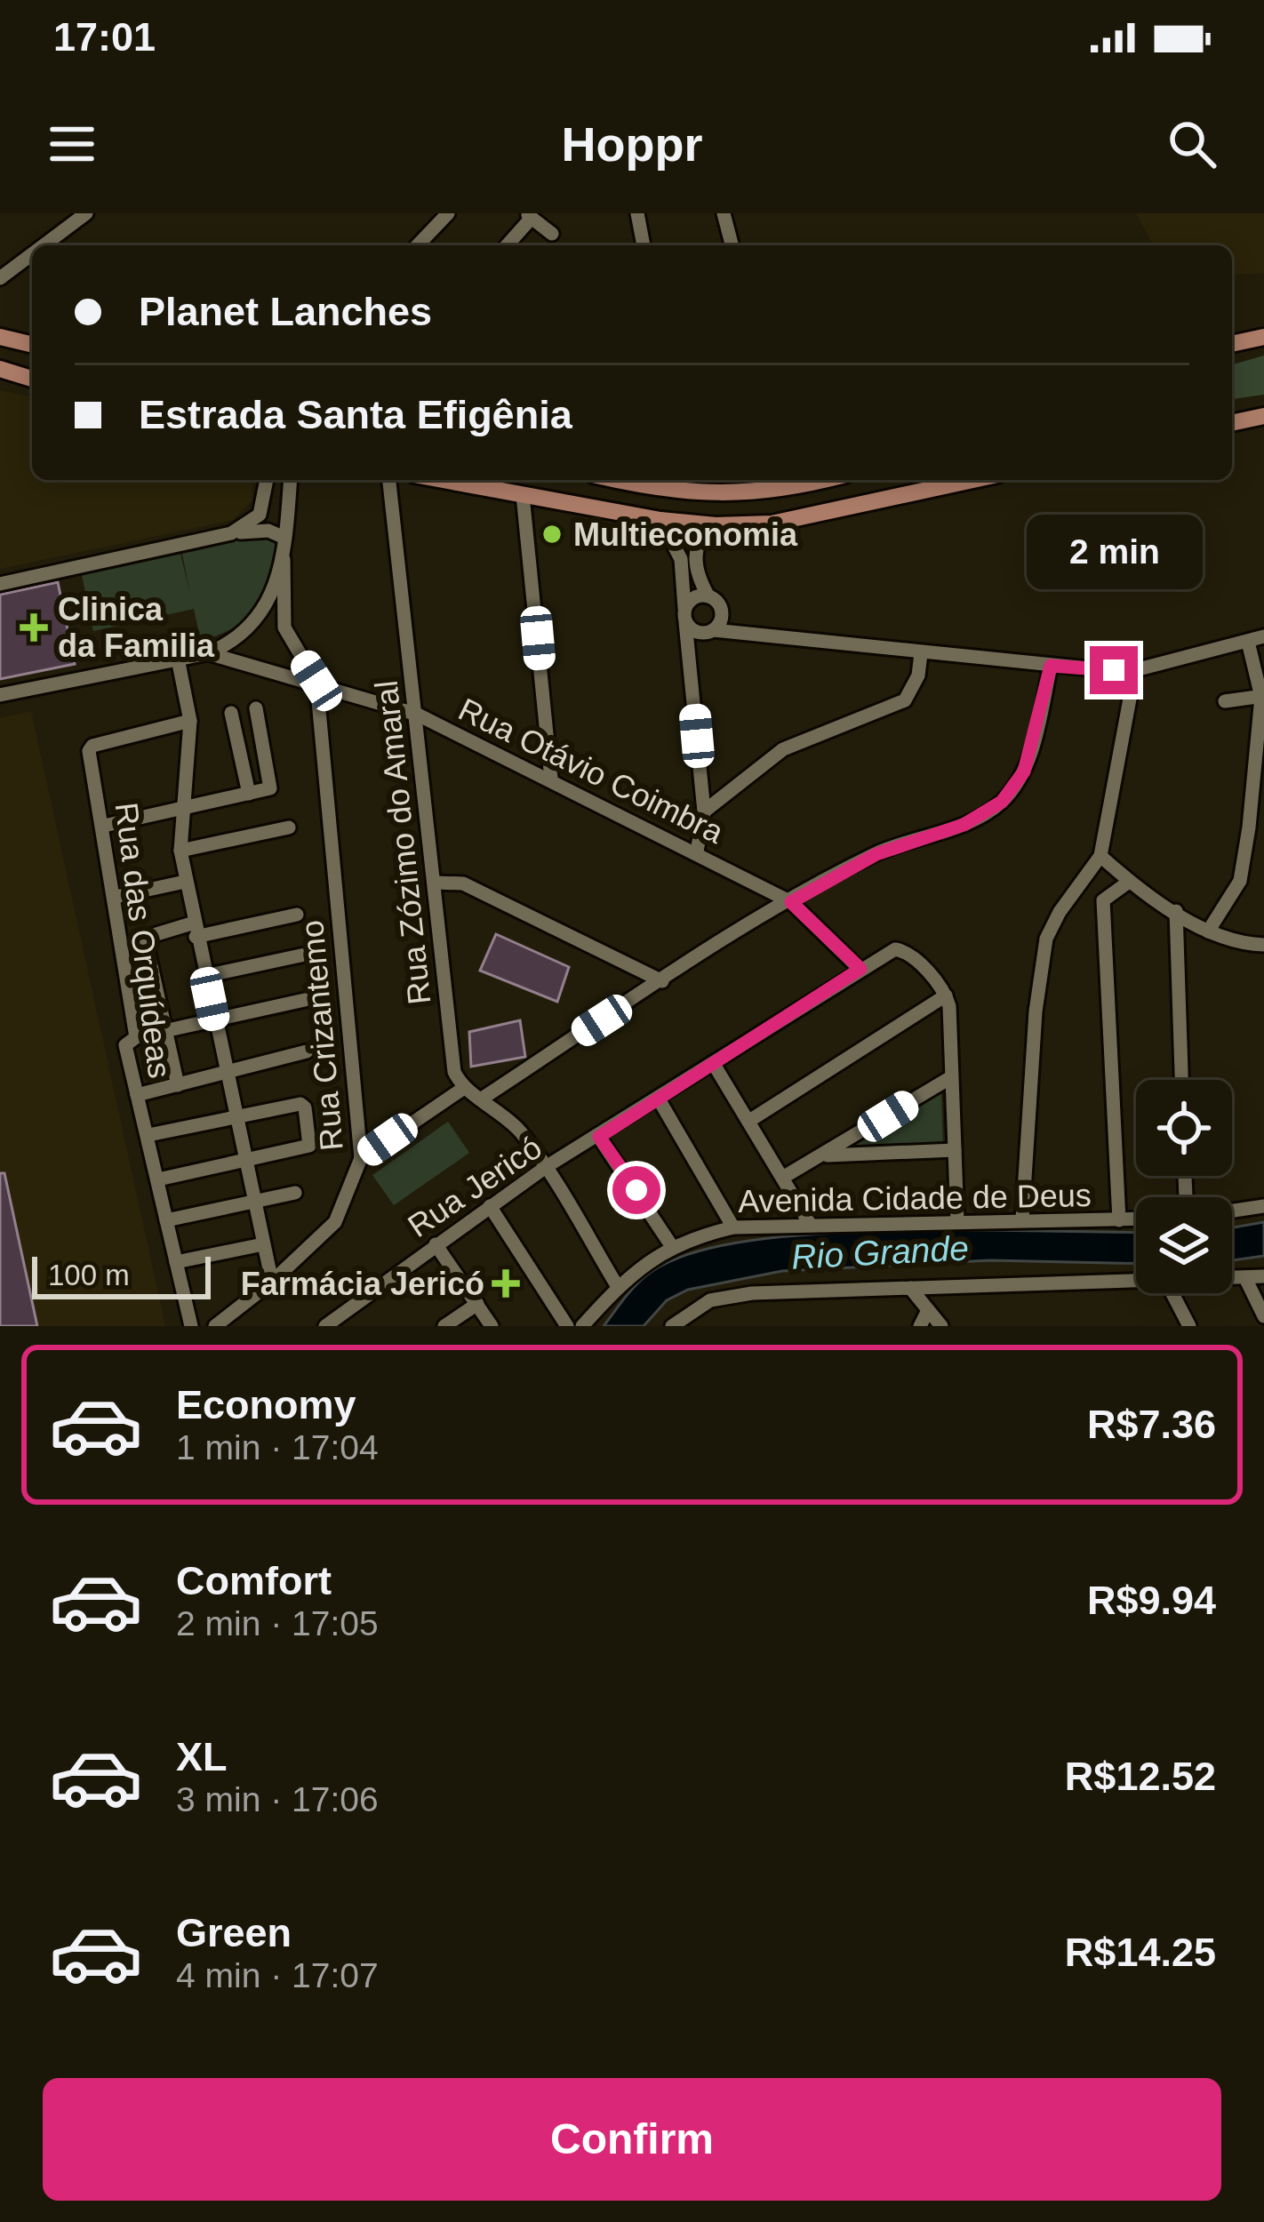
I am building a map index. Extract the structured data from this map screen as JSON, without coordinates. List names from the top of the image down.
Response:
{
  "streets": {
    "street": [
      "Rua Otávio Coimbra",
      "Rua Zózimo do Amaral",
      "Rua das Orquídeas",
      "Rua Crizantemo",
      "Rua Jericó",
      "Avenida Cidade de Deus"
    ]
  },
  "crossings": [
    ["Rua Otávio Coimbra", "Rua Zózimo do Amaral"],
    ["Rua Otávio Coimbra", "Rua Crizantemo"],
    ["Rua Otávio Coimbra", "Rua Jericó"]
  ],
  "water": ["Rio Grande"],
  "places": {
    "other": ["Multieconomia"],
    "health": ["Clinica da Familia", "Farmácia Jericó"]
  },
  "scale_bar": "100 m",
  "page": {
    "status": "17:01",
    "header": "Hoppr",
    "banner": ["Planet Lanches", "Estrada Santa Efigênia"],
    "bubble": "2 min",
    "scale": "100 m",
    "list": [
      {
        "name": "Economy",
        "note": "1 min · 17:04",
        "value": "R$7.36"
      },
      {
        "name": "Comfort",
        "note": "2 min · 17:05",
        "value": "R$9.94"
      },
      {
        "name": "XL",
        "note": "3 min · 17:06",
        "value": "R$12.52"
      },
      {
        "name": "Green",
        "note": "4 min · 17:07",
        "value": "R$14.25"
      }
    ],
    "buttons": "Confirm"
  }
}
